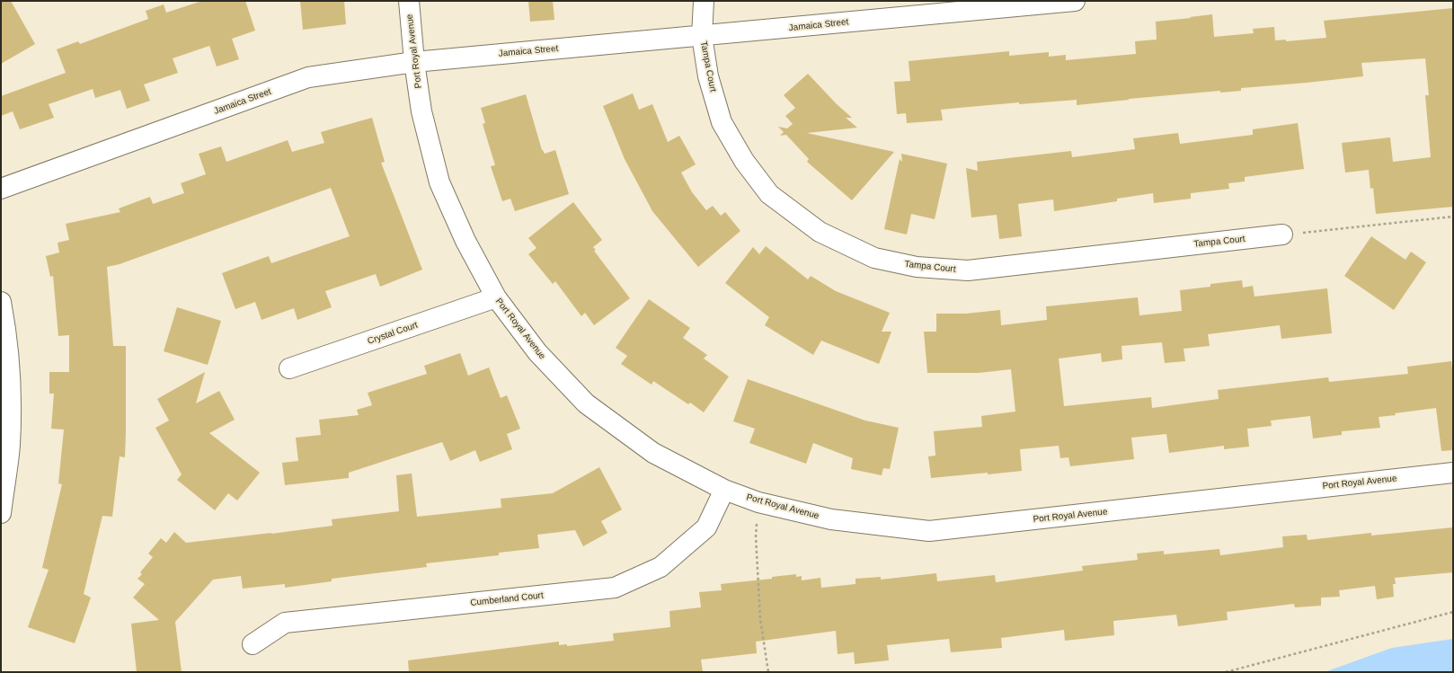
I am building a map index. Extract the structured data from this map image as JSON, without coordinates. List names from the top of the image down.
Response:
{
  "streets": {
    "street": [
      "Jamaica Street",
      "Port Royal Avenue",
      "Tampa Court",
      "Crystal Court",
      "Cumberland Court"
    ]
  },
  "crossings": [
    ["Jamaica Street", "Port Royal Avenue"],
    ["Jamaica Street", "Tampa Court"],
    ["Port Royal Avenue", "Crystal Court"],
    ["Port Royal Avenue", "Cumberland Court"]
  ]
}
